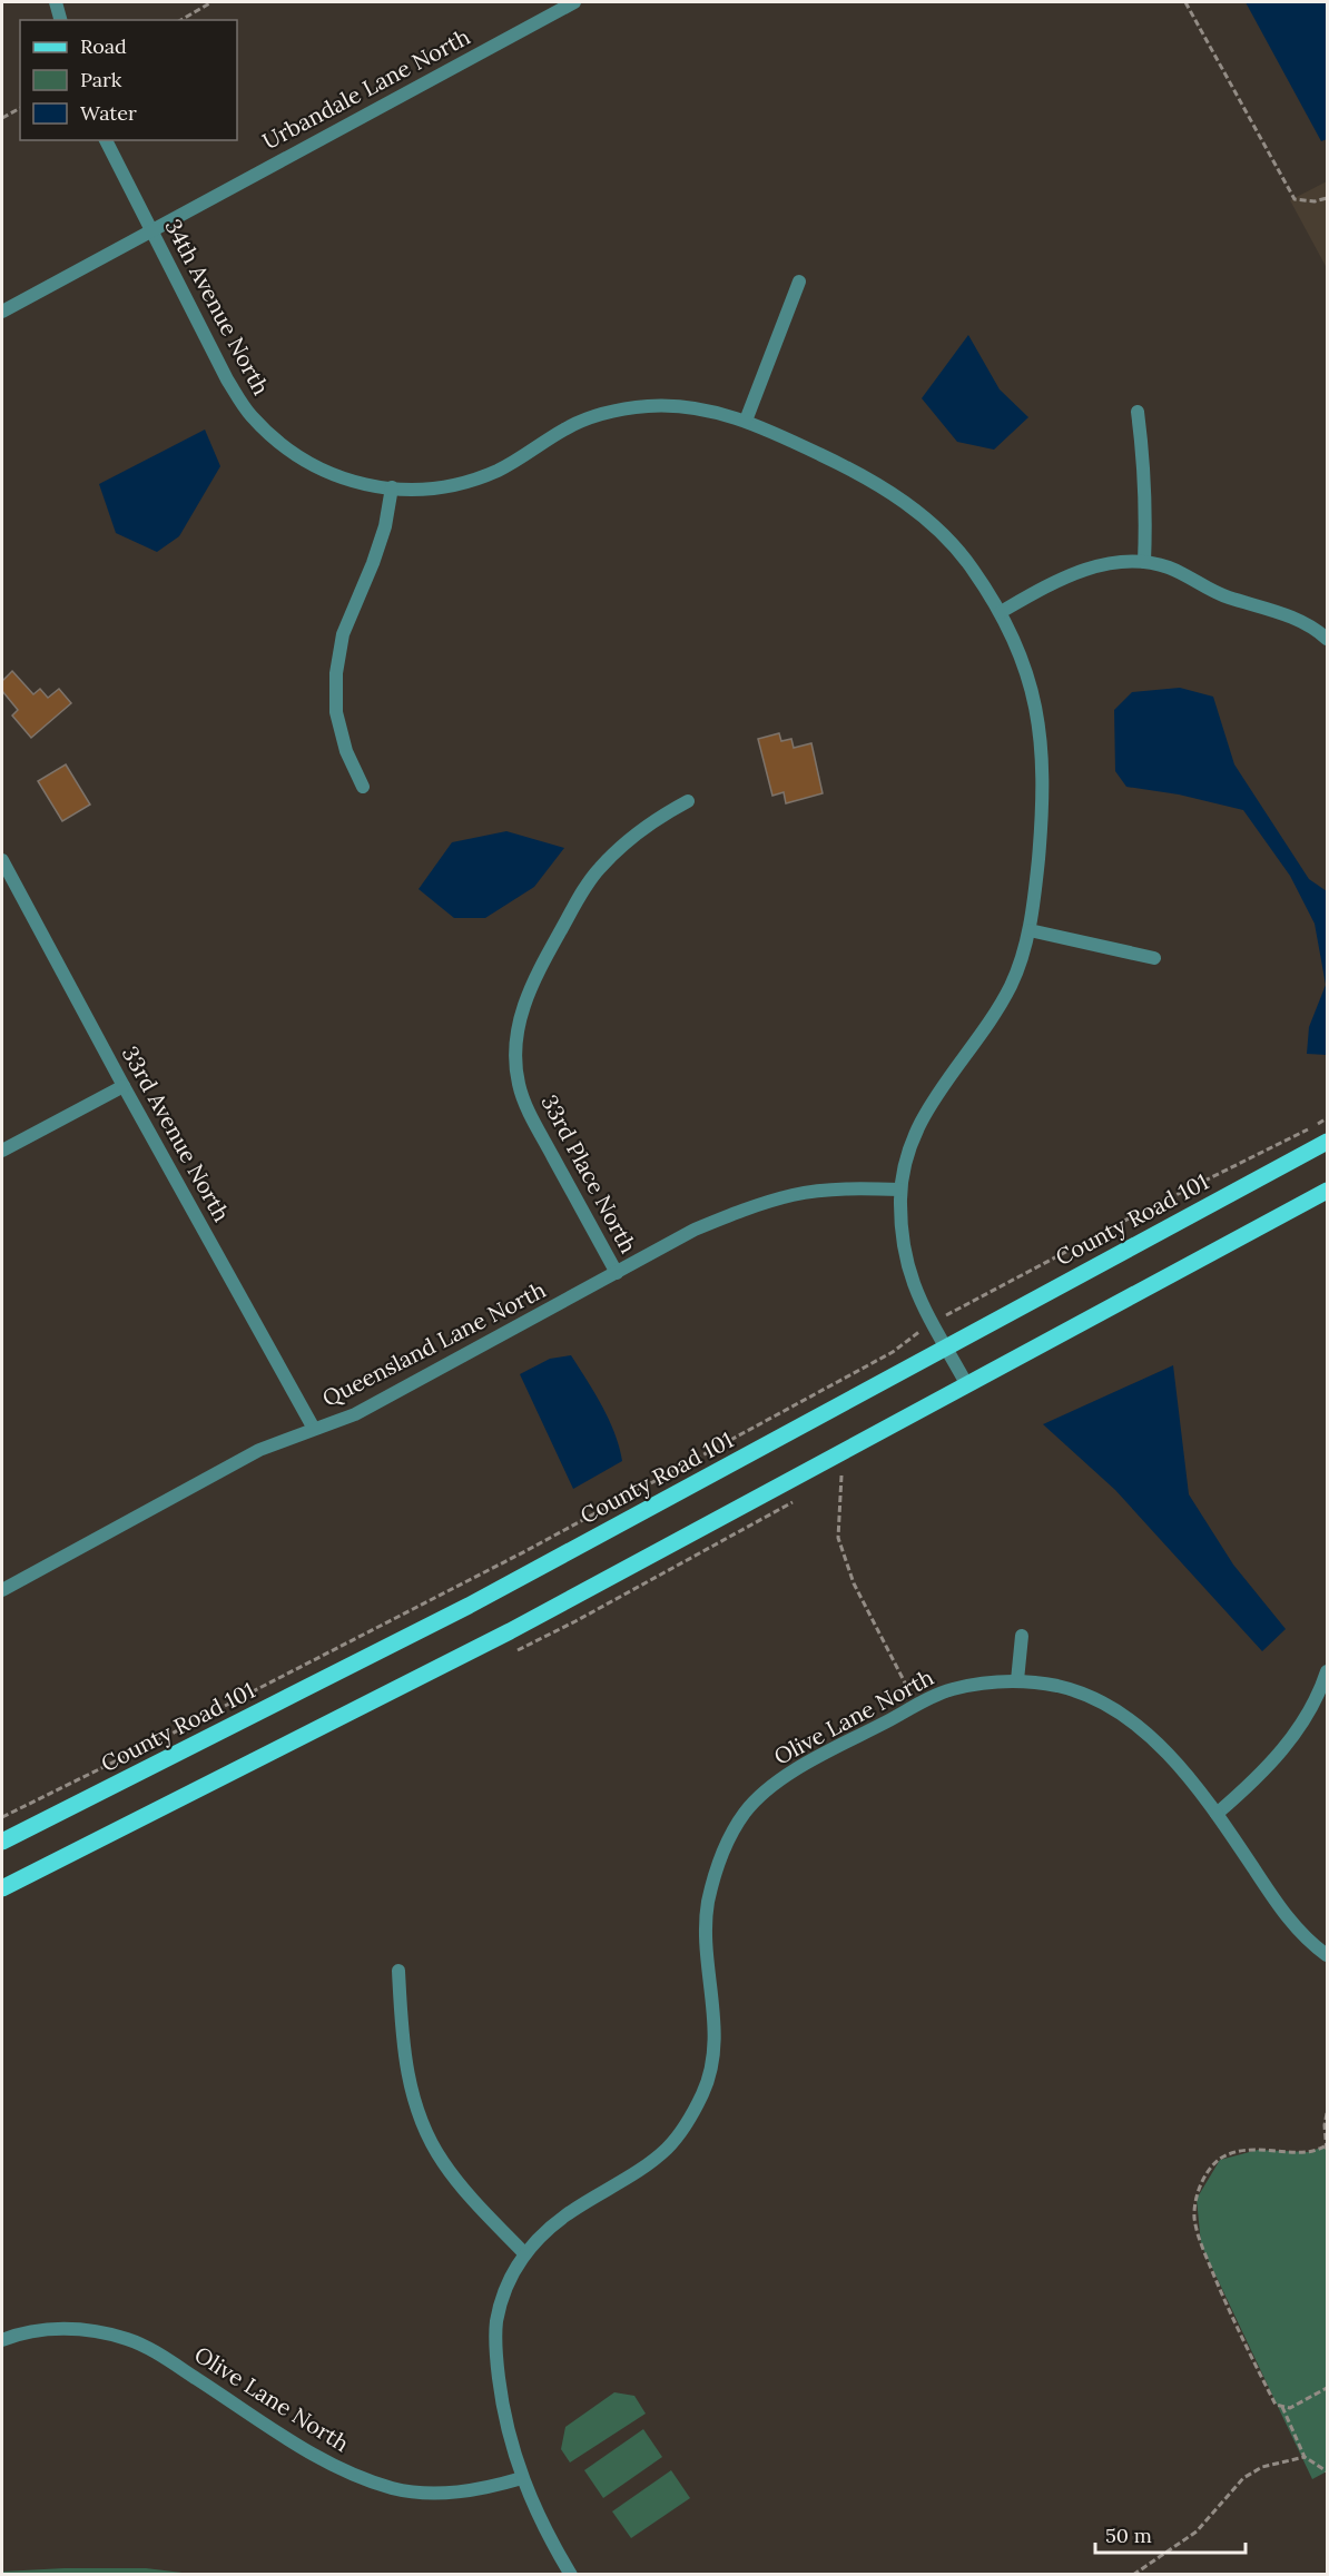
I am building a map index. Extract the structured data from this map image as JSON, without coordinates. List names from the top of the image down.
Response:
{
  "streets": {
    "main road": ["County Road 101"],
    "street": [
      "Urbandale Lane North",
      "34th Avenue North",
      "33rd Avenue North",
      "33rd Place North",
      "Queensland Lane North",
      "Olive Lane North"
    ]
  },
  "crossings": [
    ["Urbandale Lane North", "34th Avenue North"],
    ["34th Avenue North", "County Road 101"],
    ["34th Avenue North", "Queensland Lane North"],
    ["33rd Avenue North", "Queensland Lane North"],
    ["33rd Place North", "Queensland Lane North"]
  ],
  "legend": ["Road", "Park", "Water"],
  "scale_bar": "50 m"
}
